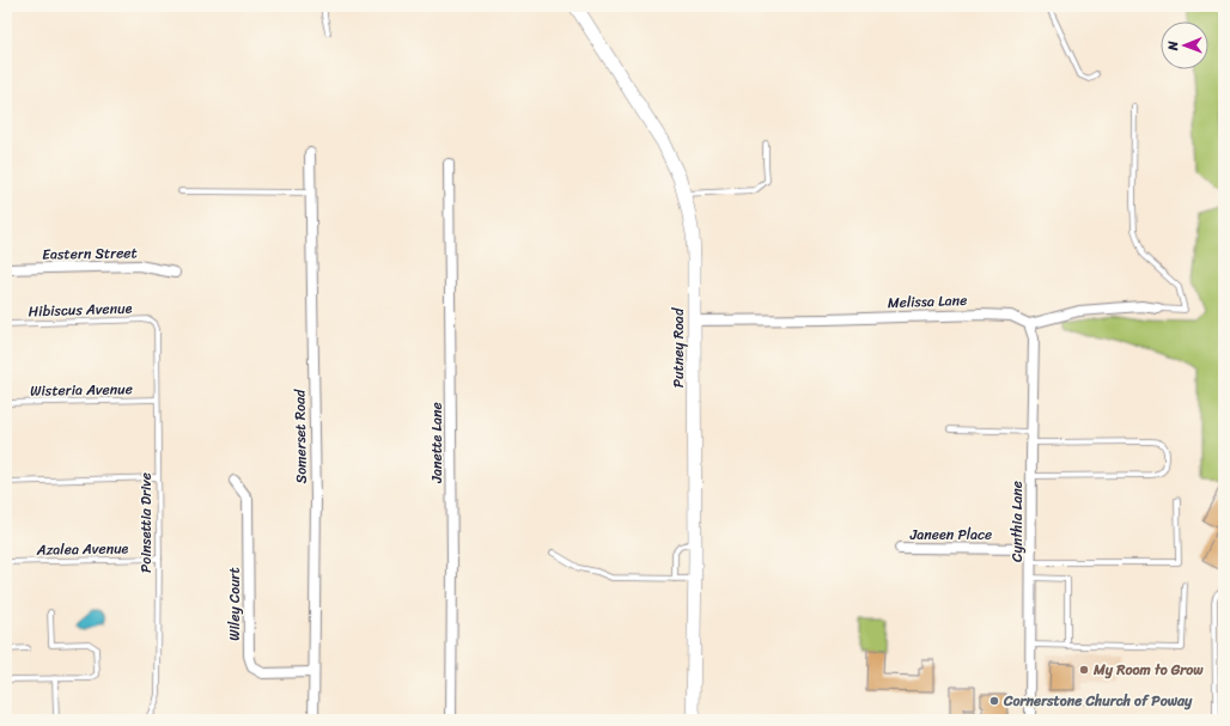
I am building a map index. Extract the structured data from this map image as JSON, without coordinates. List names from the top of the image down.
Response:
{
  "streets": {
    "street": [
      "Eastern Street",
      "Melissa Lane",
      "Putney Road",
      "Somerset Road",
      "Janette Lane",
      "Cynthia Lane",
      "Janeen Place",
      "Wiley Court"
    ],
    "lane": [
      "Hibiscus Avenue",
      "Wisteria Avenue",
      "Poinsettia Drive",
      "Azalea Avenue"
    ]
  },
  "crossings": [
    ["Melissa Lane", "Putney Road"],
    ["Melissa Lane", "Cynthia Lane"],
    ["Hibiscus Avenue", "Poinsettia Drive"],
    ["Wisteria Avenue", "Poinsettia Drive"],
    ["Somerset Road", "Wiley Court"],
    ["Cynthia Lane", "Janeen Place"],
    ["Poinsettia Drive", "Azalea Avenue"]
  ],
  "places": ["My Room to Grow", "Cornerstone Church of Poway"],
  "north": "left"
}
